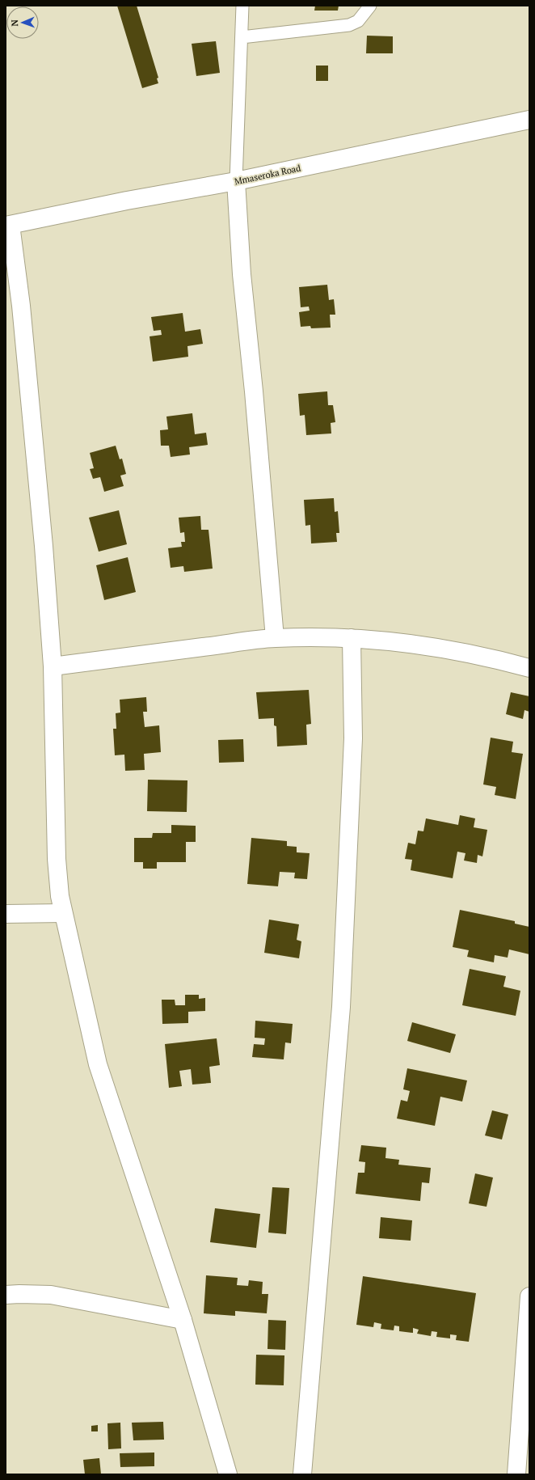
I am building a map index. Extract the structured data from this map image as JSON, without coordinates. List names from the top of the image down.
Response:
{
  "streets": {
    "street": ["Mmaseroka Road"]
  },
  "north": "left"
}
